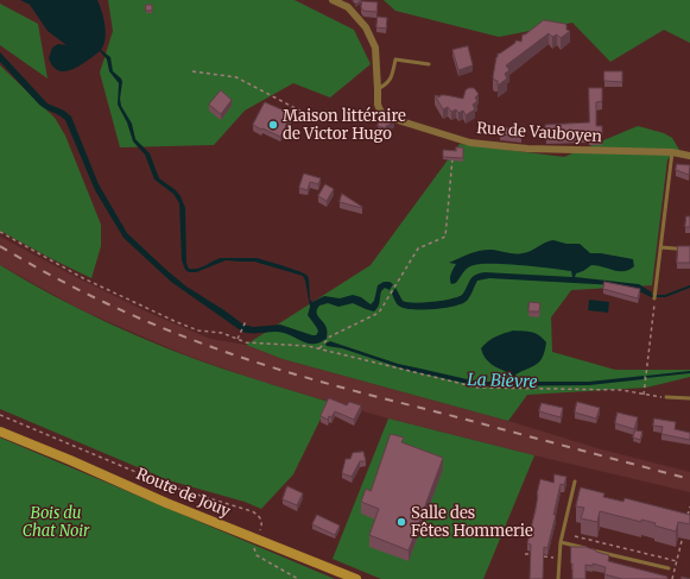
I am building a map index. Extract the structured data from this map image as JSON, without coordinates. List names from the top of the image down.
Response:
{
  "streets": {
    "main road": ["Route de Jouy"],
    "street": ["Rue de Vauboyen"]
  },
  "water": ["La Bièvre"],
  "parks": ["Bois du Chat Noir"],
  "places": ["Maison littéraire de Victor Hugo", "Salle des Fêtes Hommerie"]
}
